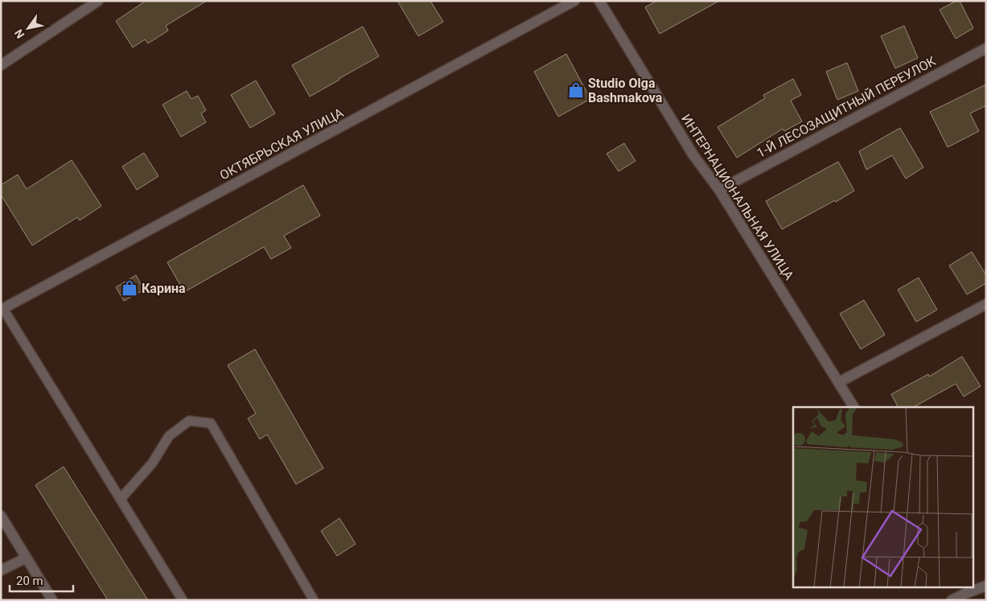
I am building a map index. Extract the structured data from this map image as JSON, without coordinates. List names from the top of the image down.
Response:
{
  "streets": {
    "street": ["1-Й ЛЕСОЗАЩИТНЫЙ ПЕРЕУЛОК", "ОКТЯБРЬСКАЯ УЛИЦА", "ИНТЕРНАЦИОНАЛЬНАЯ УЛИЦА"]
  },
  "crossings": [
    ["1-Й ЛЕСОЗАЩИТНЫЙ ПЕРЕУЛОК", "ИНТЕРНАЦИОНАЛЬНАЯ УЛИЦА"]
  ],
  "places": {
    "shop": ["Studio Olga Bashmakova", "Карина"]
  },
  "scale_bar": "20 m",
  "north": "bottom left"
}
